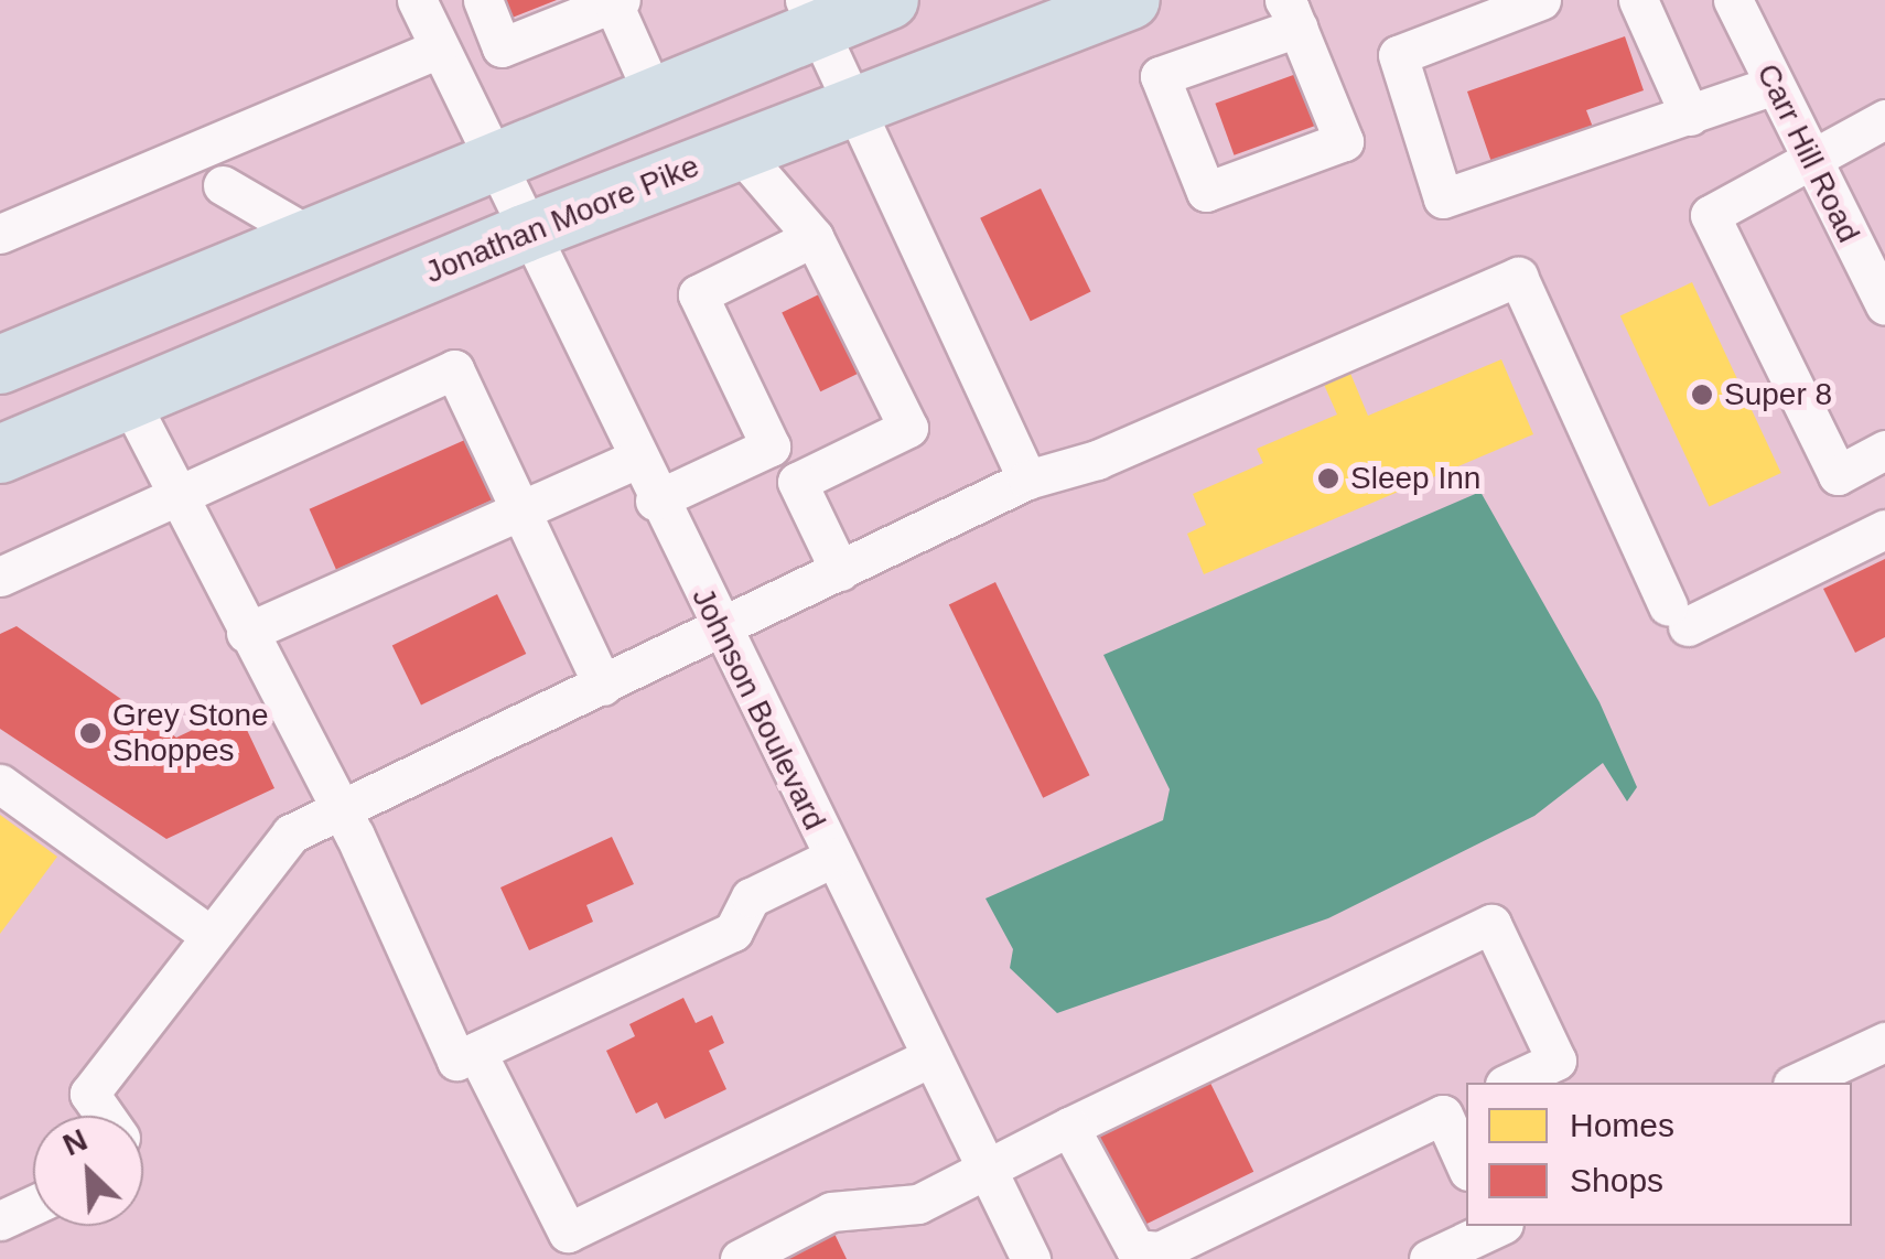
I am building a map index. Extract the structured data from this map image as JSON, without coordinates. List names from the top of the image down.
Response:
{
  "streets": {
    "highway": ["Jonathan Moore Pike"],
    "street": ["Carr Hill Road", "Johnson Boulevard"]
  },
  "crossings": [
    ["Jonathan Moore Pike", "Johnson Boulevard"]
  ],
  "places": ["Super 8", "Sleep Inn", "Grey Stone Shoppes"],
  "legend": ["Homes", "Shops"],
  "north": "top left"
}
